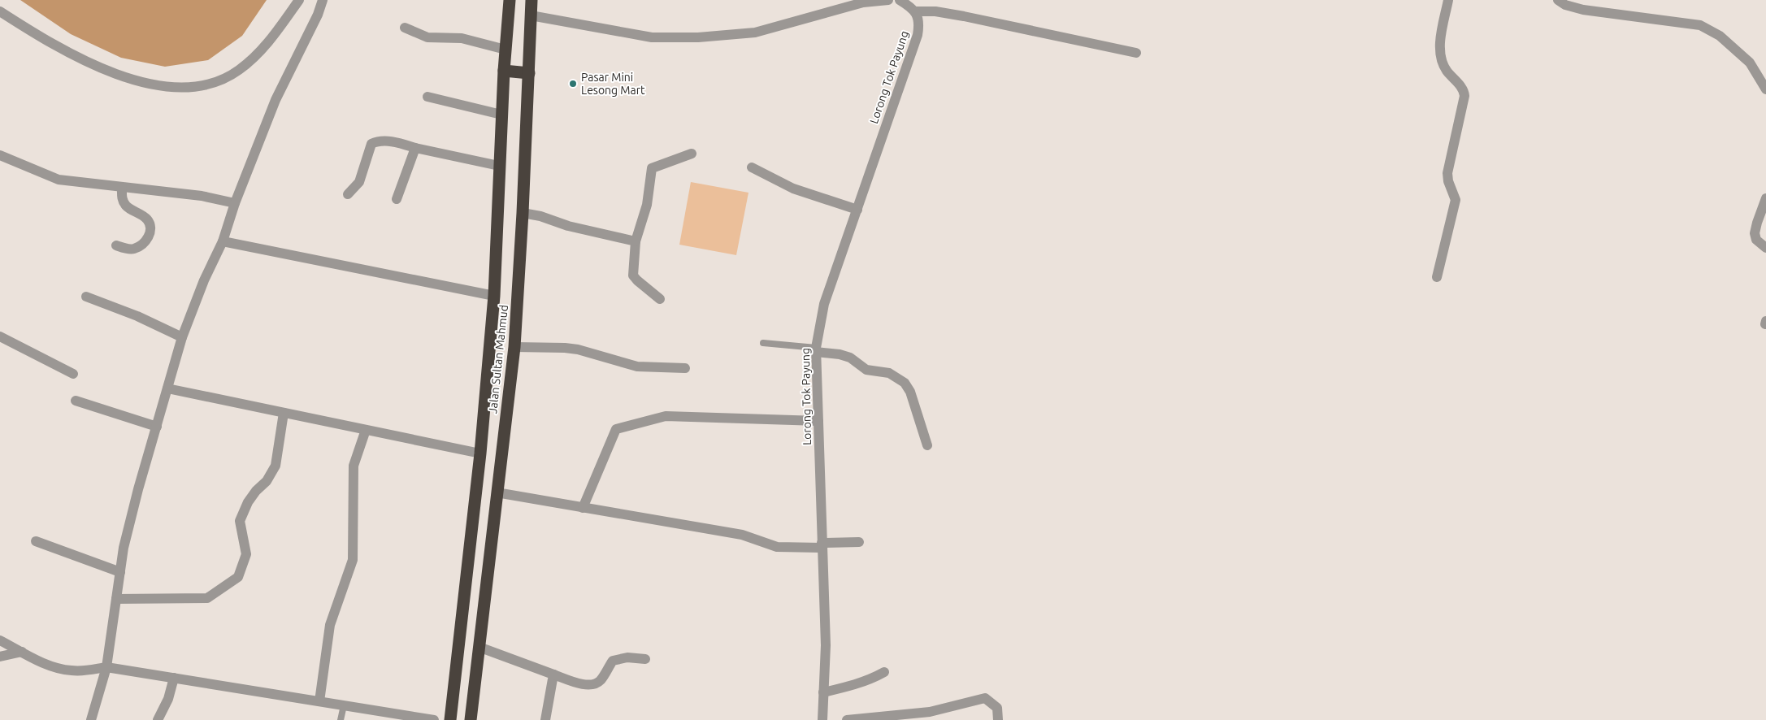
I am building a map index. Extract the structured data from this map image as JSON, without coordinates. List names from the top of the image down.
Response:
{
  "streets": {
    "highway": ["Jalan Sultan Mahmud"],
    "street": ["Lorong Tok Payung"]
  },
  "places": ["Pasar Mini Lesong Mart"]
}
